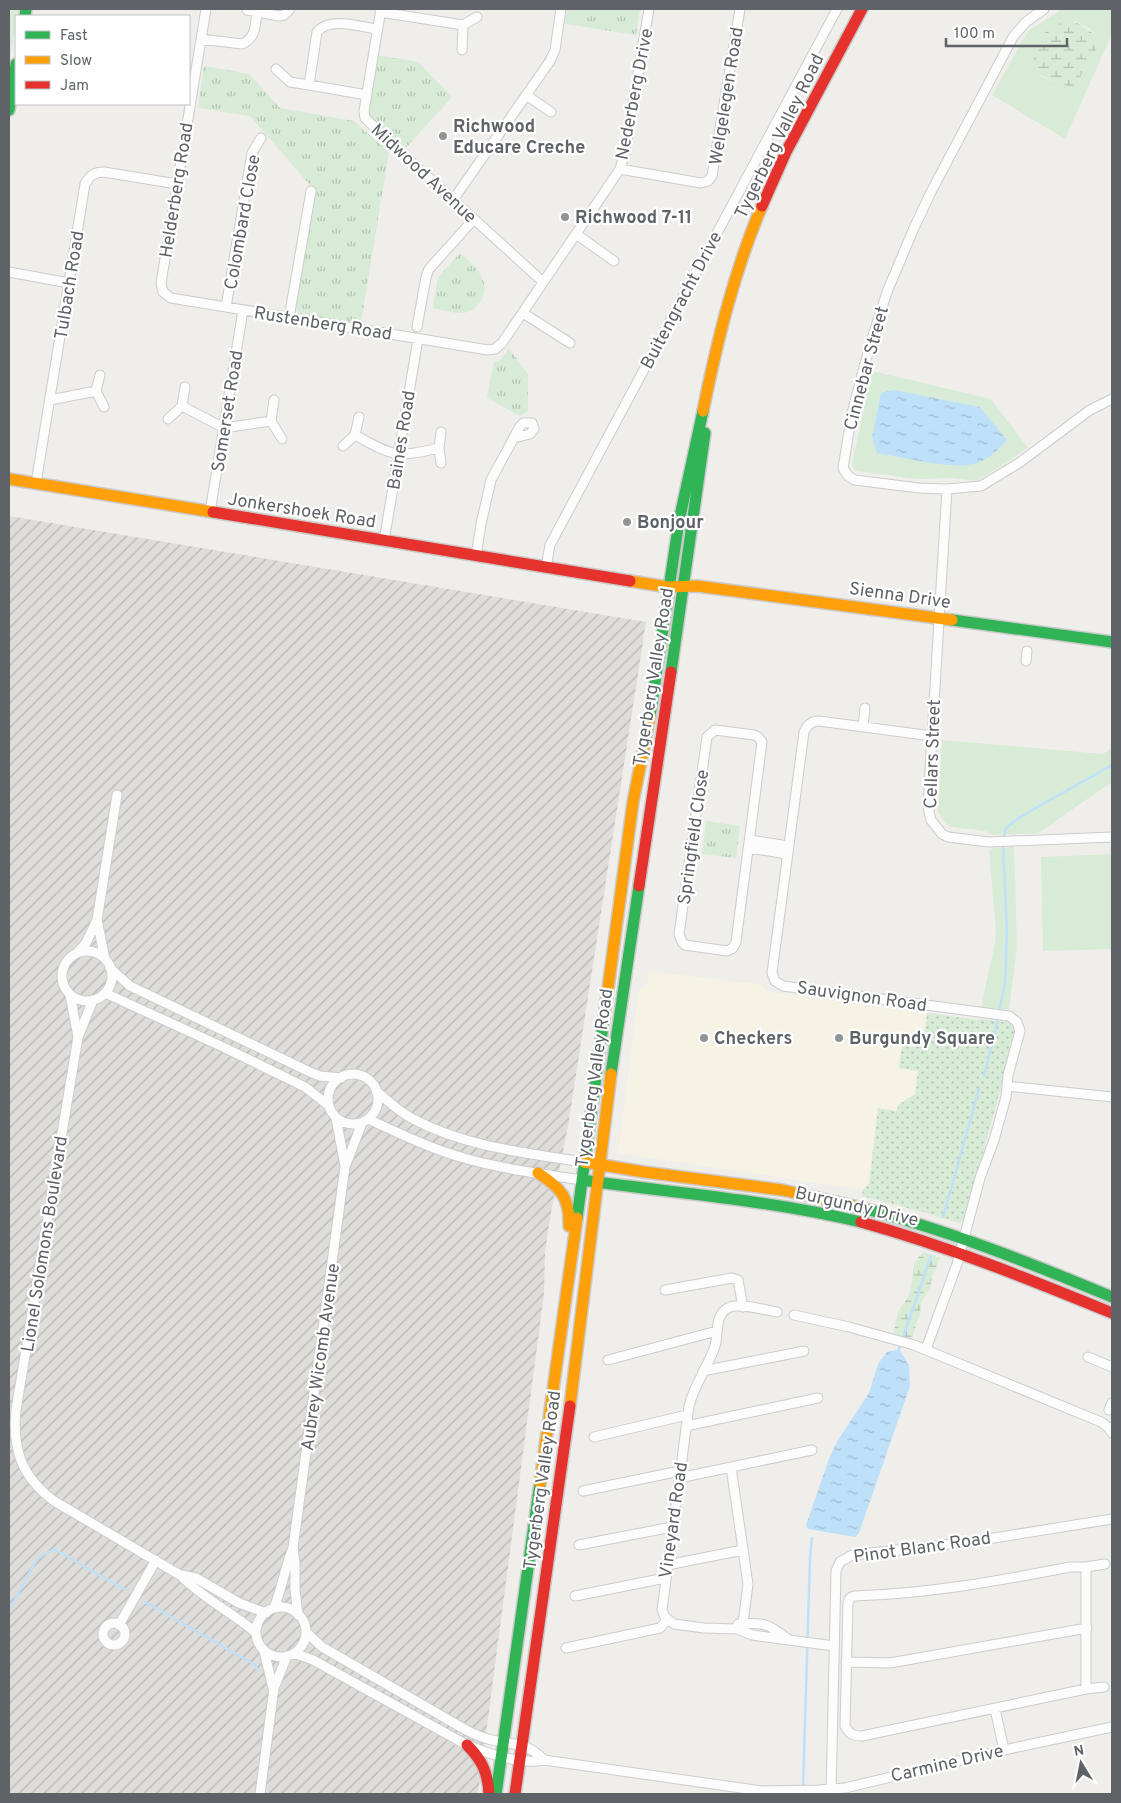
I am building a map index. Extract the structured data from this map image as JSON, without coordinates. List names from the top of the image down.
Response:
{
  "streets": {
    "main road": [
      "Tygerberg Valley Road",
      "Jonkershoek Road",
      "Sienna Drive",
      "Burgundy Drive"
    ],
    "street": [
      "Nederberg Drive",
      "Welgelegen Road",
      "Midwood Avenue",
      "Helderberg Road",
      "Colombard Close",
      "Tulbach Road",
      "Buitengracht Drive",
      "Rustenberg Road",
      "Cinnebar Street",
      "Somerset Road",
      "Baines Road",
      "Cellars Street",
      "Springfield Close",
      "Sauvignon Road",
      "Lionel Solomons Boulevard",
      "Aubrey Wicomb Avenue",
      "Vineyard Road",
      "Pinot Blanc Road",
      "Carmine Drive"
    ]
  },
  "crossings": [
    ["Nederberg Drive", "Welgelegen Road"],
    ["Nederberg Drive", "Midwood Avenue"],
    ["Nederberg Drive", "Rustenberg Road"],
    ["Tygerberg Valley Road", "Jonkershoek Road"],
    ["Tygerberg Valley Road", "Sienna Drive"],
    ["Tygerberg Valley Road", "Burgundy Drive"],
    ["Tygerberg Valley Road", "Carmine Drive"],
    ["Helderberg Road", "Tulbach Road"],
    ["Helderberg Road", "Rustenberg Road"],
    ["Colombard Close", "Rustenberg Road"],
    ["Tulbach Road", "Jonkershoek Road"],
    ["Buitengracht Drive", "Jonkershoek Road"],
    ["Rustenberg Road", "Somerset Road"],
    ["Rustenberg Road", "Baines Road"],
    ["Cinnebar Street", "Cellars Street"],
    ["Somerset Road", "Jonkershoek Road"],
    ["Baines Road", "Jonkershoek Road"],
    ["Sienna Drive", "Cellars Street"],
    ["Cellars Street", "Sauvignon Road"],
    ["Sauvignon Road", "Burgundy Drive"],
    ["Lionel Solomons Boulevard", "Aubrey Wicomb Avenue"],
    ["Pinot Blanc Road", "Carmine Drive"]
  ],
  "places": [
    "Richwood Educare Creche",
    "Richwood 7-11",
    "Bonjour",
    "Checkers",
    "Burgundy Square"
  ],
  "legend": ["Fast", "Slow", "Jam"],
  "scale_bar": "100 m",
  "north": "top"
}
